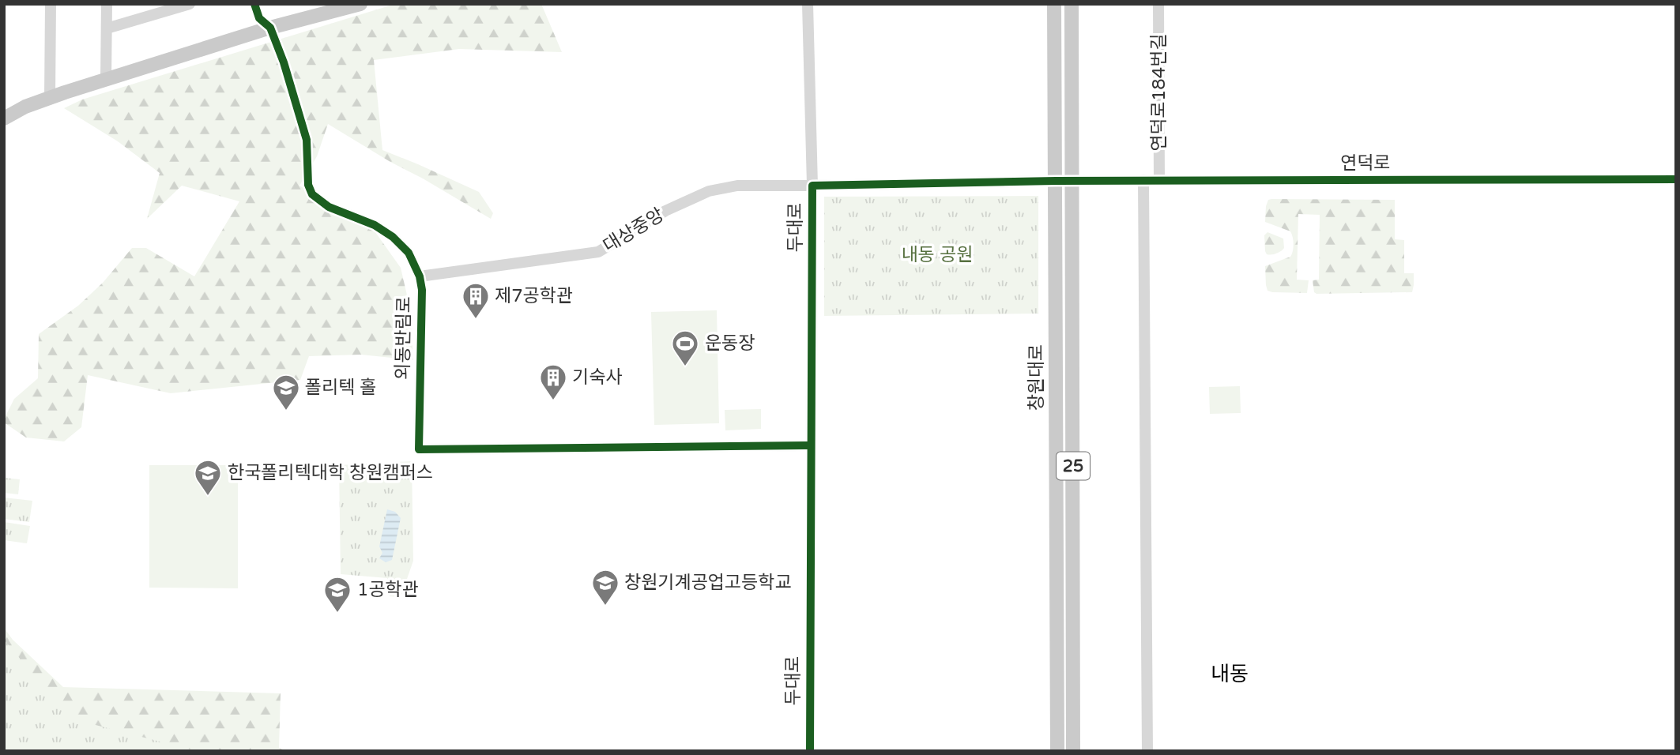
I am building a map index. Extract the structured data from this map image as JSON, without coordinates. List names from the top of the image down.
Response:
{
  "streets": {
    "main road": ["창원대로", "25"],
    "street": [
      "연덕로184번길",
      "연덕로",
      "두대로",
      "대상중앙",
      "외동반림로"
    ]
  },
  "crossings": [
    ["연덕로184번길", "연덕로"],
    ["연덕로", "두대로"],
    ["연덕로", "창원대로"],
    ["두대로", "대상중앙"],
    ["두대로", "외동반림로"],
    ["두대로", "창원대로"],
    ["대상중앙", "외동반림로"]
  ],
  "districts": ["내동"],
  "parks": ["내동 공원"],
  "places": {
    "building": ["제7공학관", "기숙사"],
    "sports": ["운동장"],
    "school or university": [
      "폴리텍 홀",
      "한국폴리텍대학 창원캠퍼스",
      "창원기계공업고등학교",
      "1공학관"
    ]
  }
}
